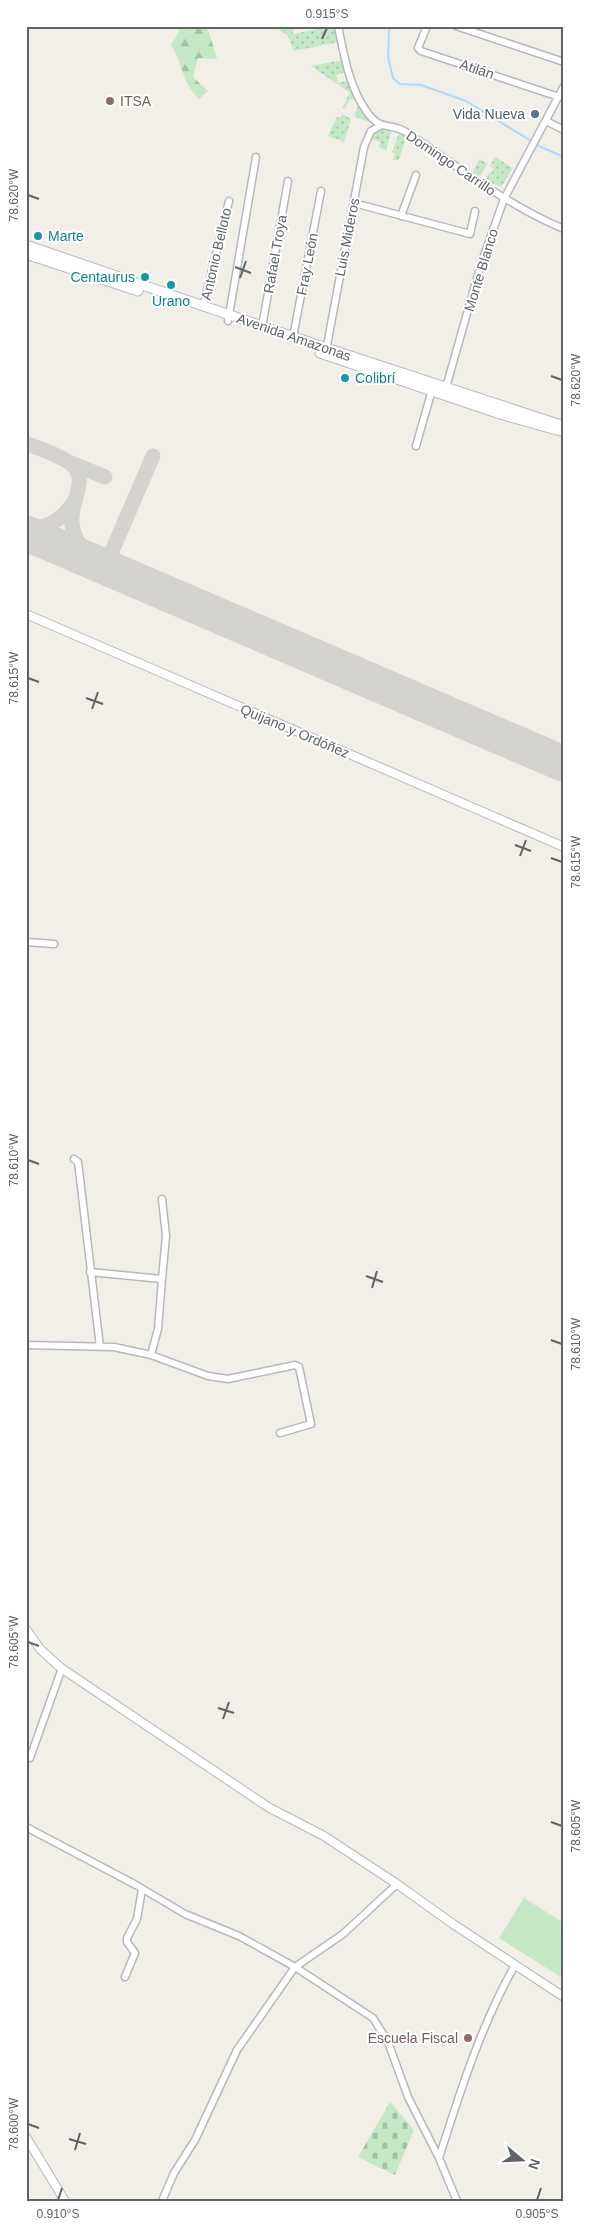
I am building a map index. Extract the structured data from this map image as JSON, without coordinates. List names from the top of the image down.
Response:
{
  "streets": {
    "main road": ["Avenida Amazonas"],
    "street": [
      "Atilán",
      "Domingo Carrillo",
      "Luis Mideros",
      "Antonio Belloto",
      "Rafael Troya",
      "Fray León",
      "Monte Blanco",
      "Quijano y Ordóñez"
    ]
  },
  "crossings": [
    ["Domingo Carrillo", "Luis Mideros"],
    ["Domingo Carrillo", "Monte Blanco"],
    ["Luis Mideros", "Avenida Amazonas"],
    ["Antonio Belloto", "Avenida Amazonas"],
    ["Rafael Troya", "Avenida Amazonas"],
    ["Fray León", "Avenida Amazonas"],
    ["Monte Blanco", "Avenida Amazonas"]
  ],
  "places": [
    "ITSA",
    "Vida Nueva",
    "Marte",
    "Centaurus",
    "Urano",
    "Colibrí",
    "Escuela Fiscal"
  ],
  "north": "right",
  "coordinates": [
    "0.915°S",
    "78.620°W",
    "78.615°W",
    "78.610°W",
    "78.605°W",
    "78.600°W",
    "0.910°S",
    "0.905°S"
  ]
}
